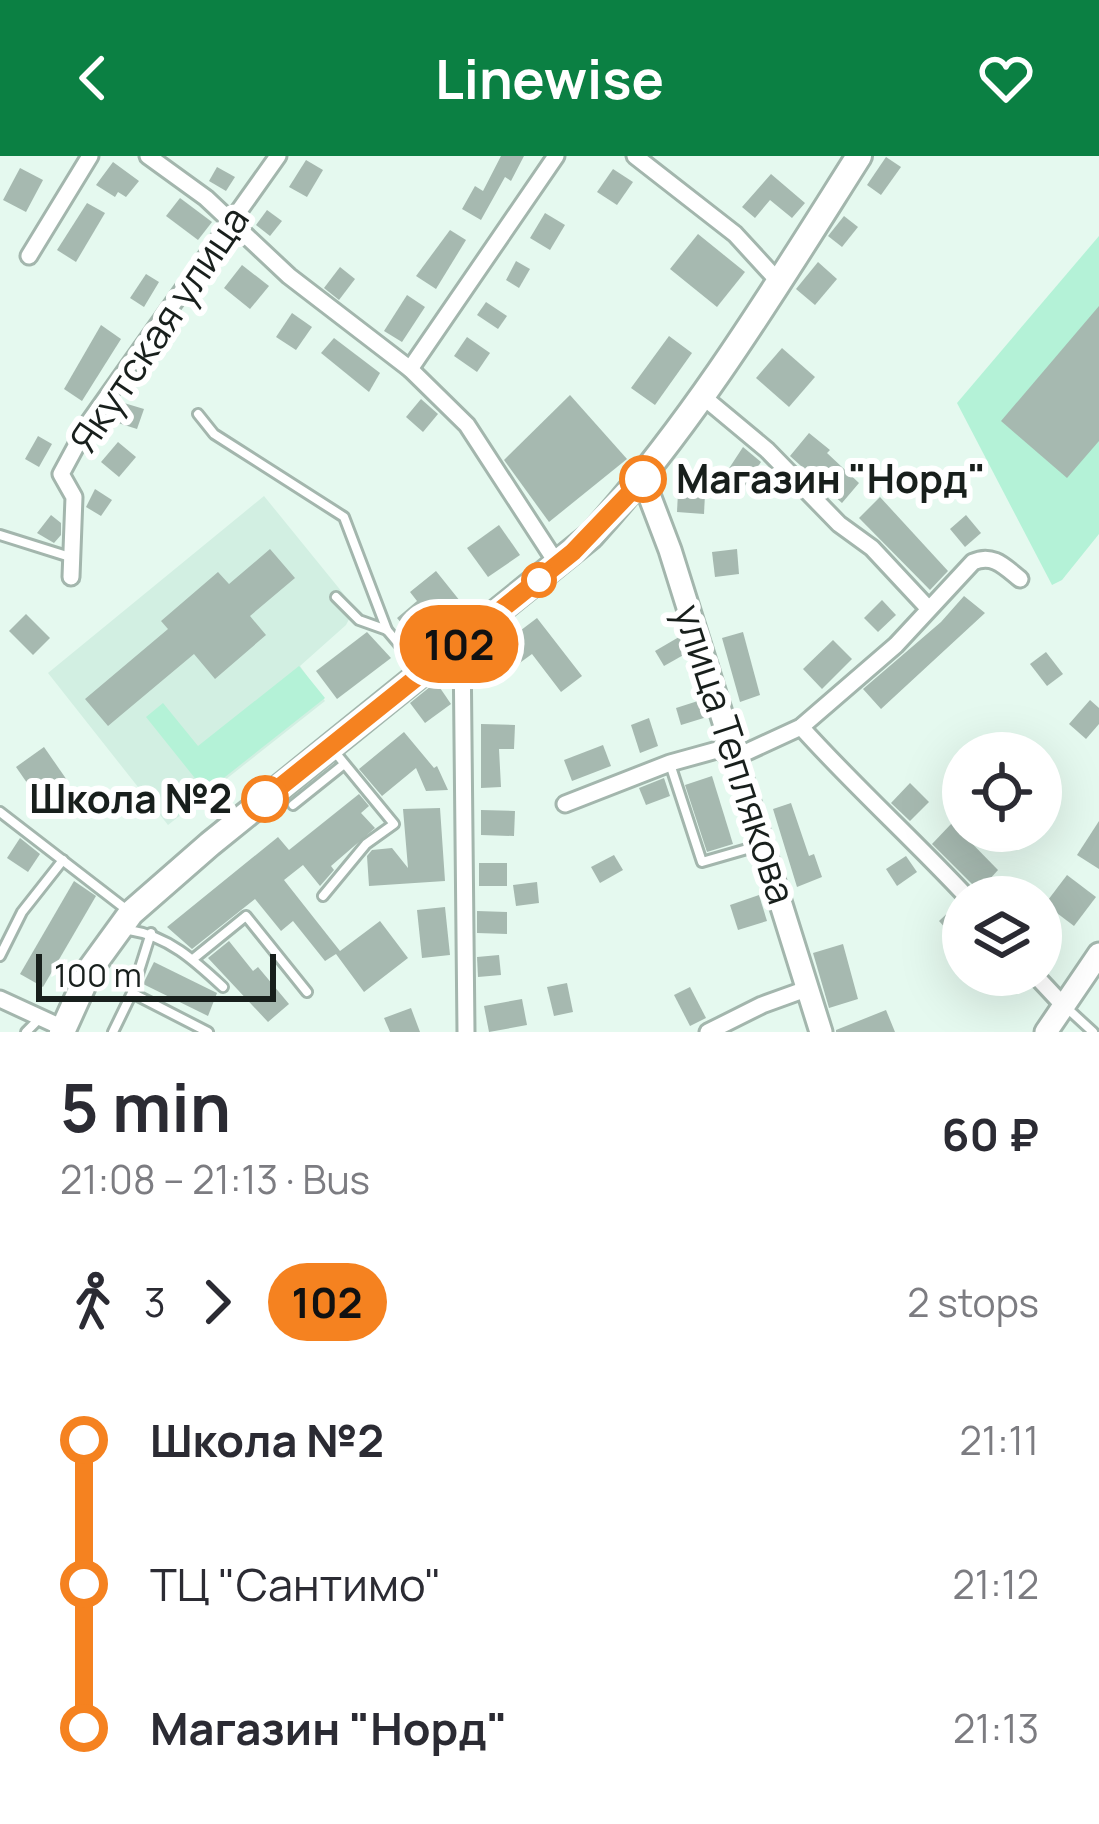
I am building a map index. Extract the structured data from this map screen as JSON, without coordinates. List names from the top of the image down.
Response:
{
  "streets": {
    "main road": ["улица Теплякова"],
    "street": ["Якутская улица"]
  },
  "places": ["Магазин \"Норд\"", "Школа №2"],
  "lines": ["bus line 102"],
  "scale_bar": "100 m",
  "page": {
    "header": "Linewise",
    "on_map": "102",
    "scale": "100 m",
    "heading": ["5 min", "21:08 – 21:13 · Bus", "60 ₽"],
    "legs": ["3", "102", "2 stops"],
    "list": [
      {
        "name": "Школа №2",
        "value": "21:11"
      },
      {
        "name": "ТЦ \"Сантимо\"",
        "value": "21:12"
      },
      {
        "name": "Магазин \"Норд\"",
        "value": "21:13"
      }
    ]
  }
}
